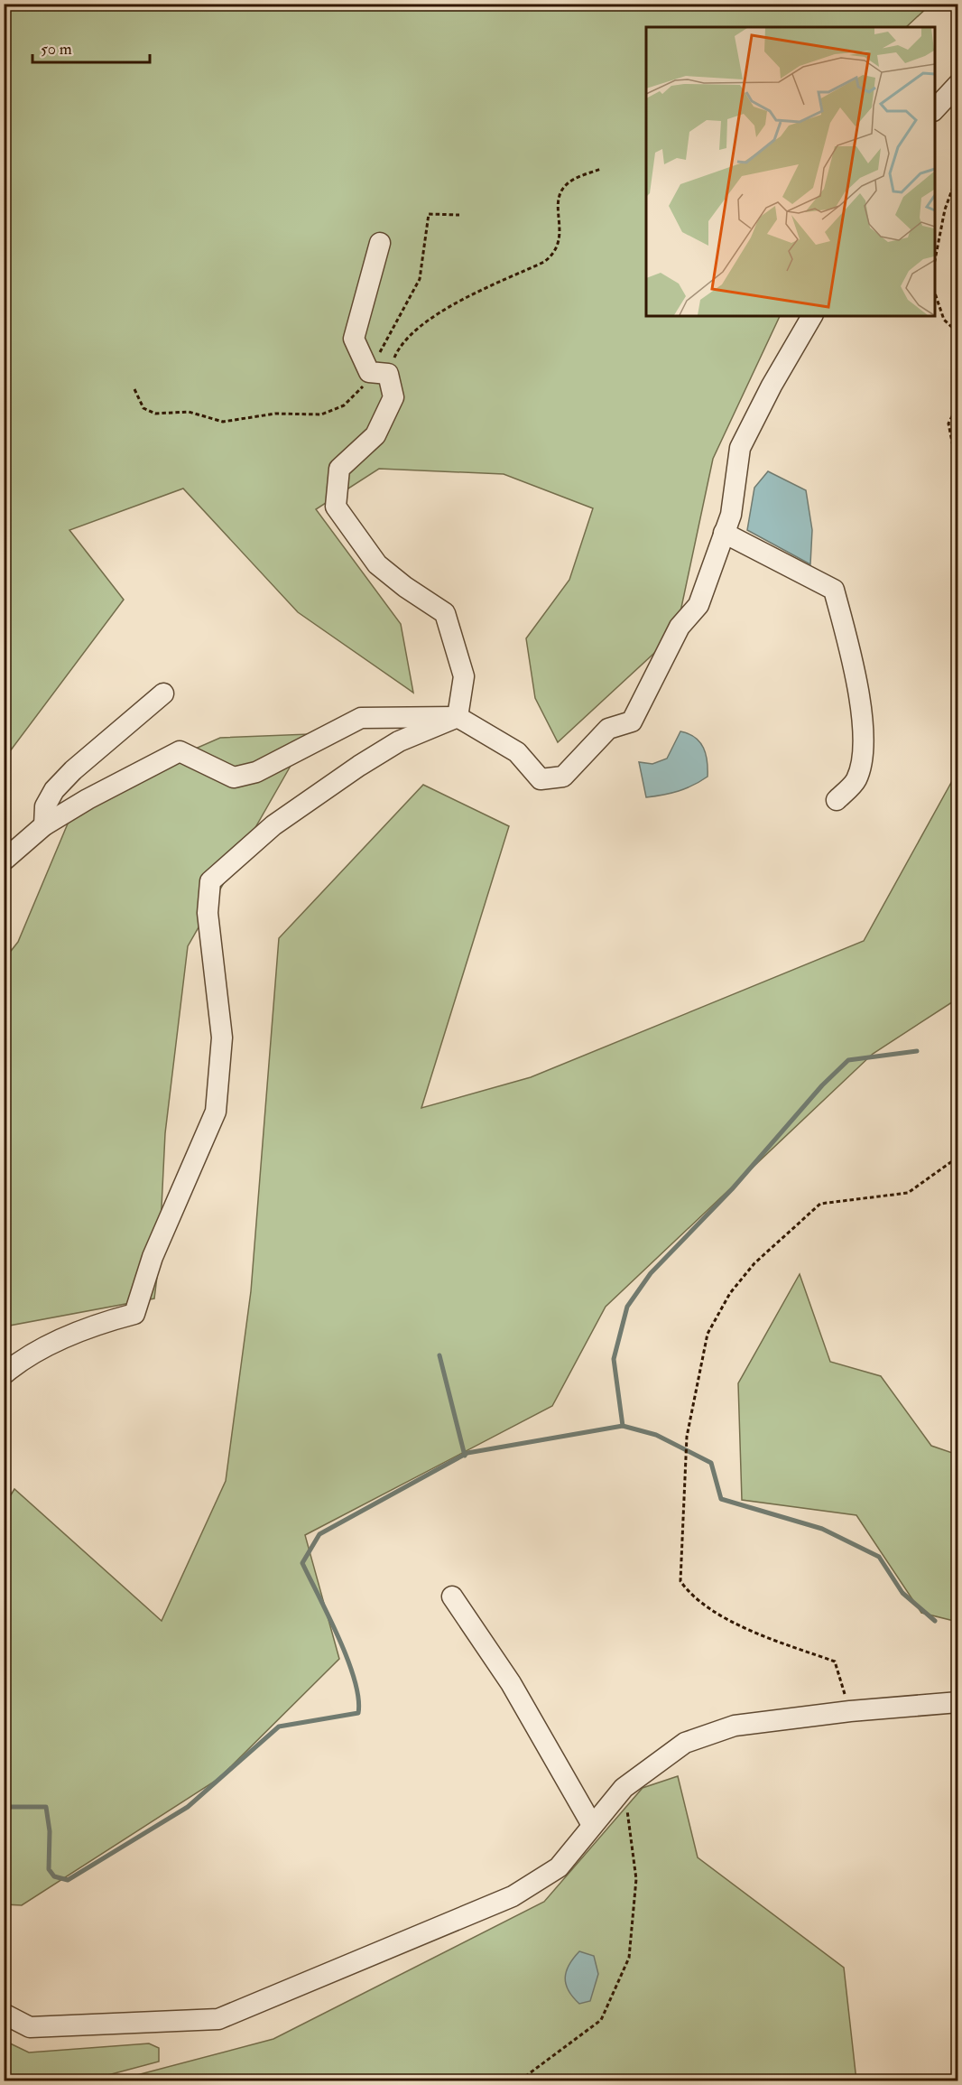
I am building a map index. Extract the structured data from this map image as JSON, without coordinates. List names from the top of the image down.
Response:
{
  "scale_bar": "50 m"
}
